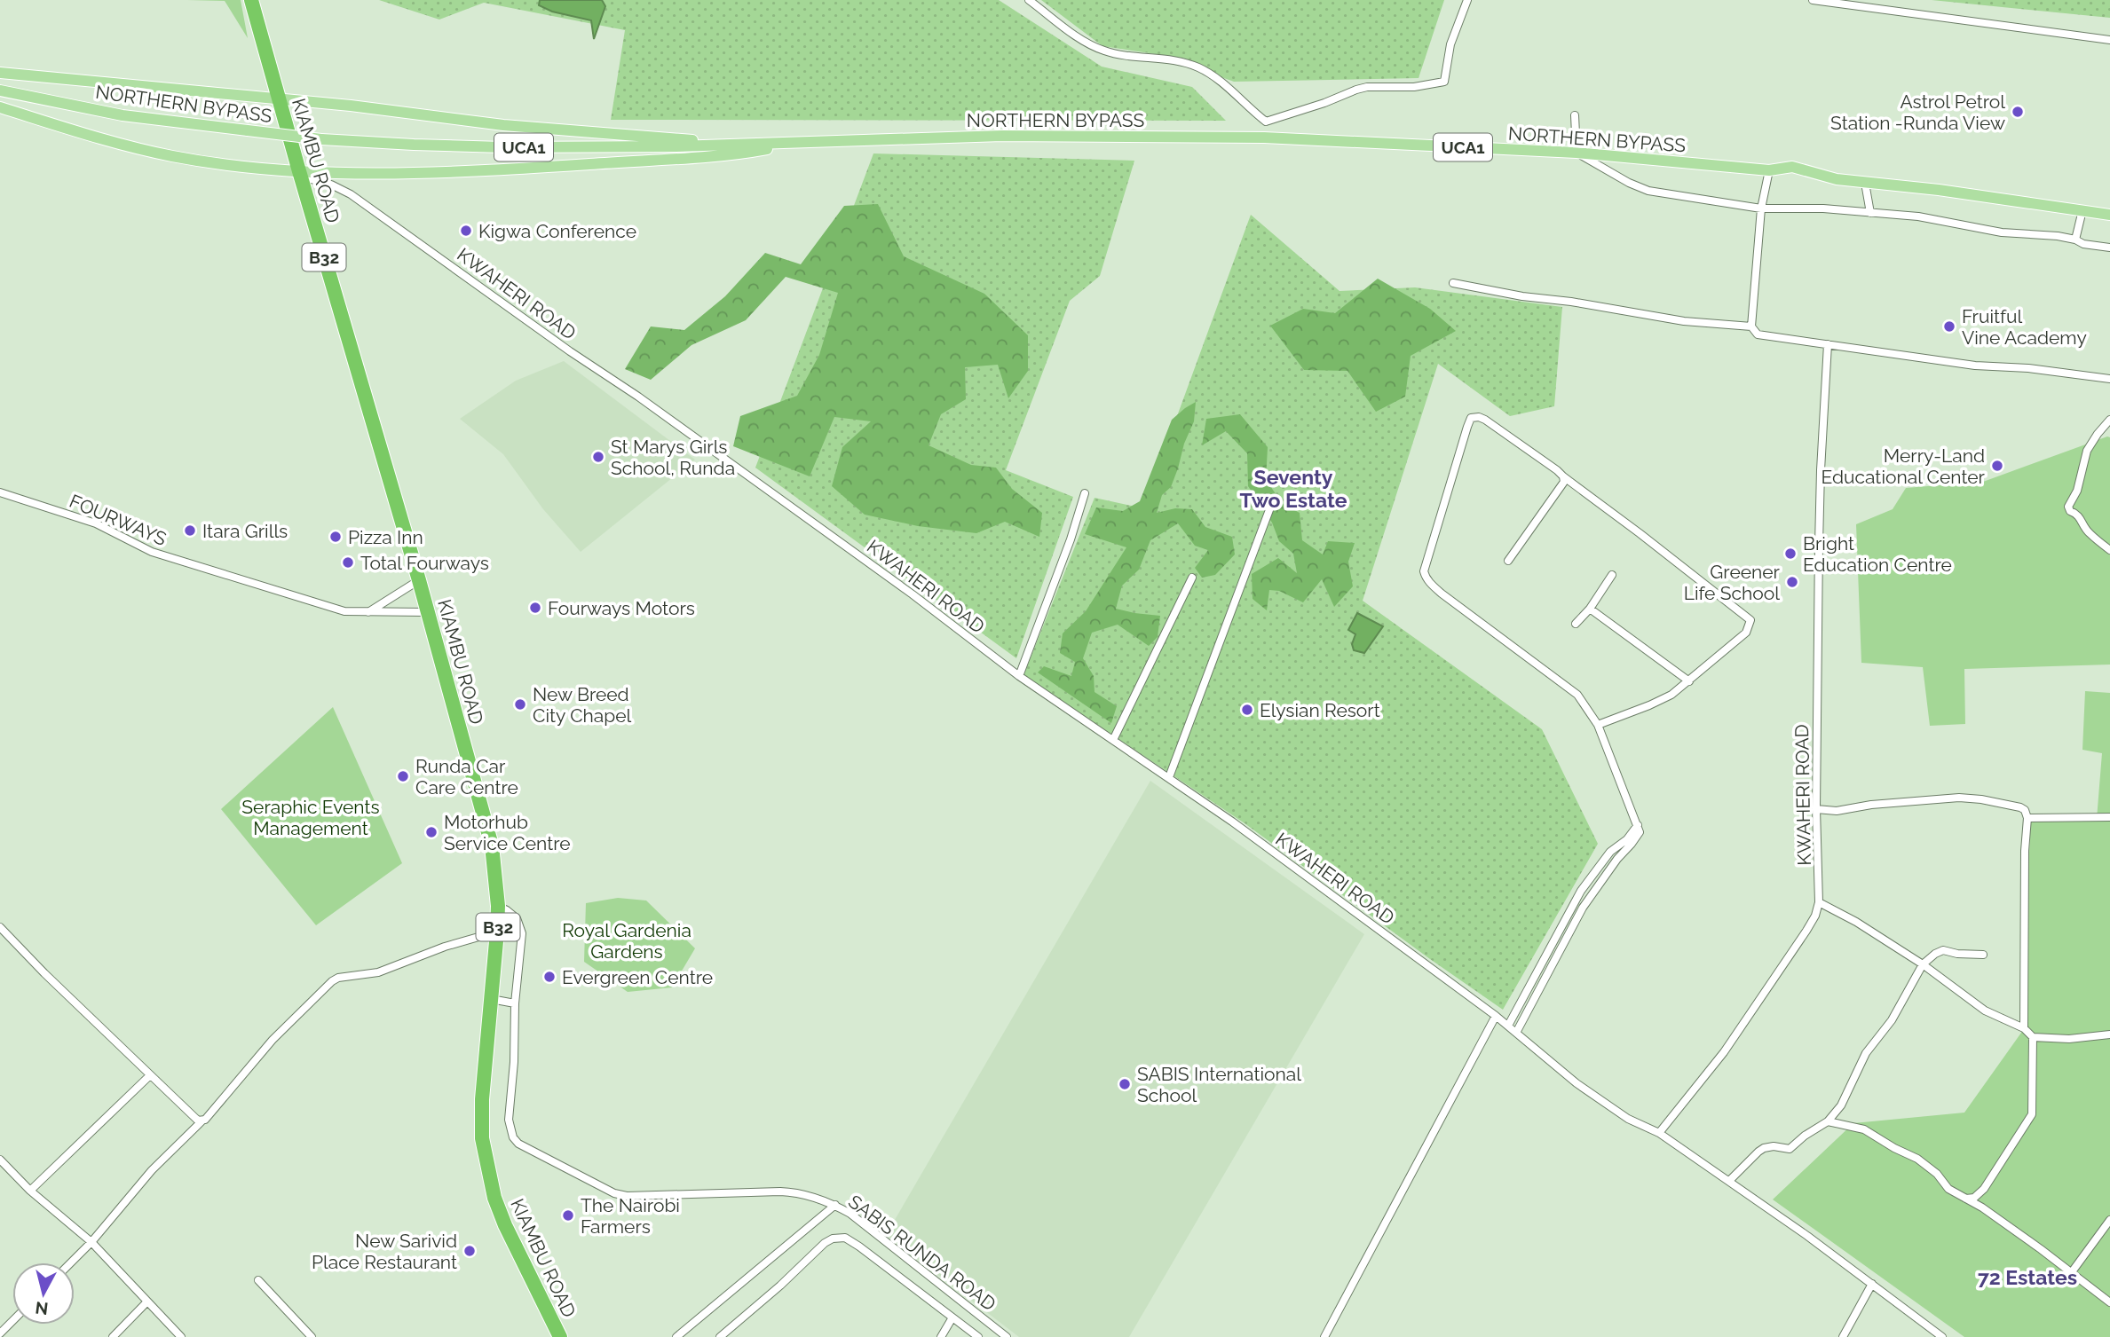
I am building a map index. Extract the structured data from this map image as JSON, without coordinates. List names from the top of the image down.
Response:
{
  "streets": {
    "highway": ["KIAMBU ROAD", "B32"],
    "main road": ["NORTHERN BYPASS", "UCA1"],
    "street": ["KWAHERI ROAD", "FOURWAYS", "SABIS RUNDA ROAD"]
  },
  "crossings": [
    ["KIAMBU ROAD", "KWAHERI ROAD"],
    ["KIAMBU ROAD", "FOURWAYS"]
  ],
  "districts": ["Seventy Two Estate", "72 Estates"],
  "parks": ["Seraphic Events Management", "Royal Gardenia Gardens"],
  "places": [
    "Astrol Petrol Station -Runda View",
    "Kigwa Conference",
    "Fruitful Vine Academy",
    "St Marys Girls School, Runda",
    "Merry-Land Educational Center",
    "Itara Grills",
    "Pizza Inn",
    "Bright Education Centre",
    "Total Fourways",
    "Greener Life School",
    "Fourways Motors",
    "New Breed City Chapel",
    "Elysian Resort",
    "Runda Car Care Centre",
    "Motorhub Service Centre",
    "Evergreen Centre",
    "SABIS International School",
    "The Nairobi Farmers",
    "New Sarivid Place Restaurant"
  ],
  "north": "bottom"
}
